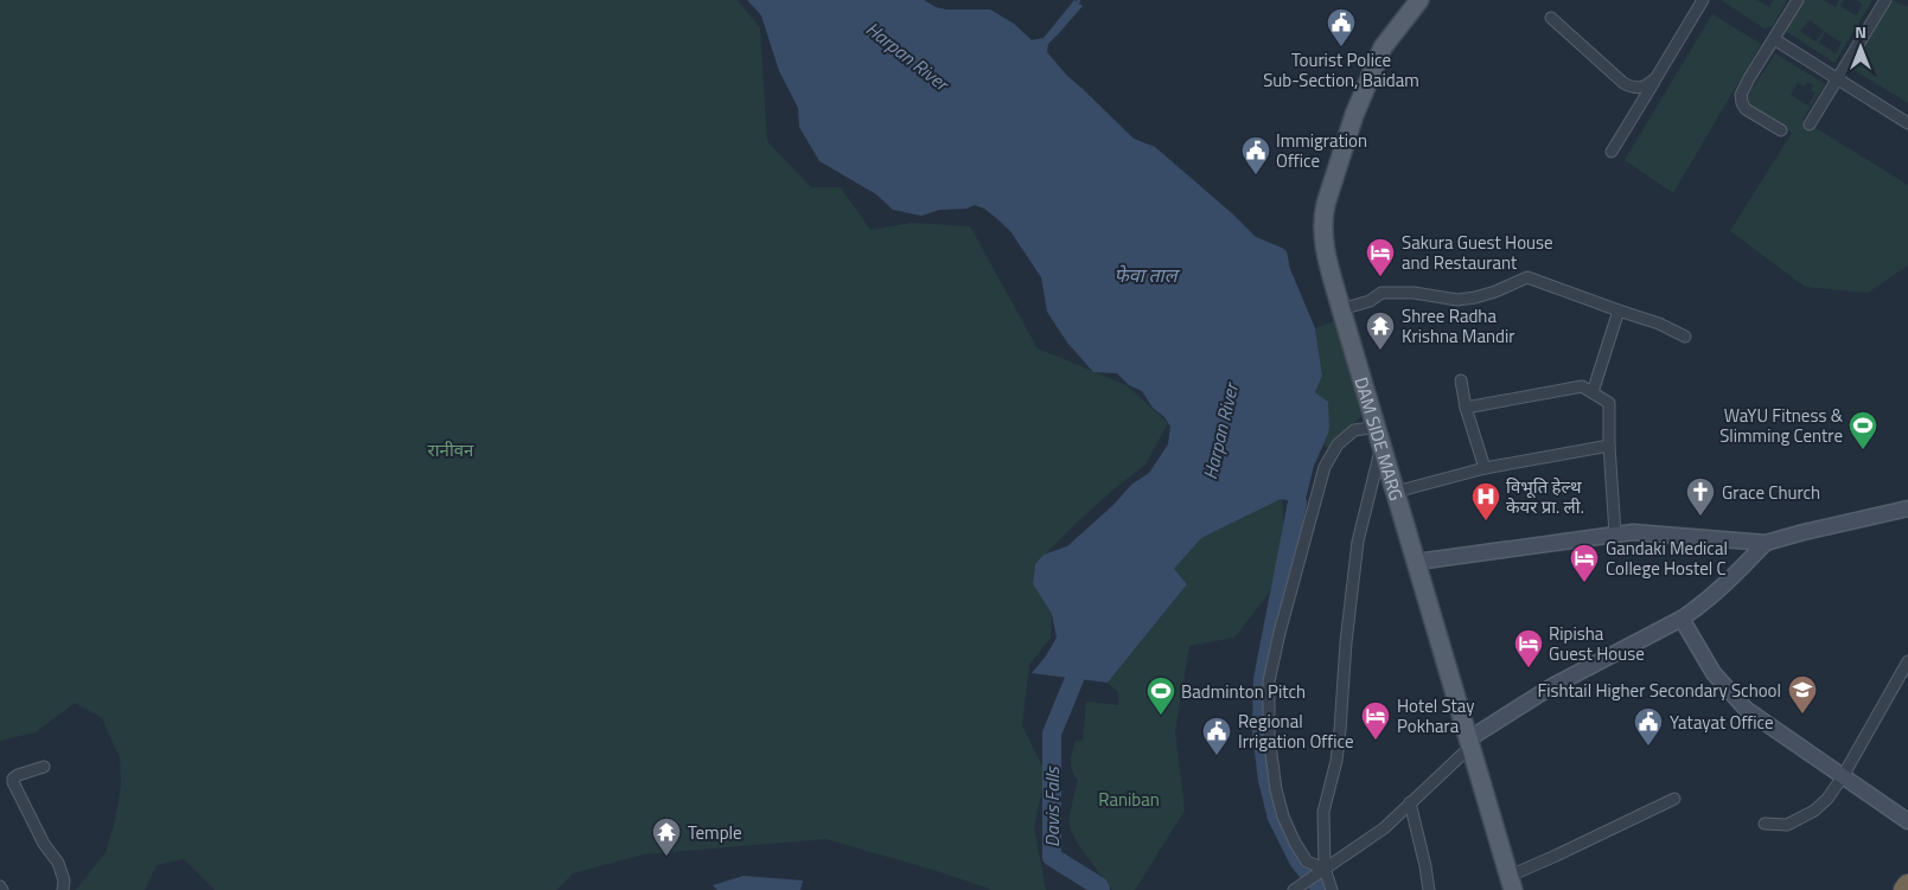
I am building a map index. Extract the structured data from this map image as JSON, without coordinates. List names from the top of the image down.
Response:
{
  "streets": {
    "main road": ["DAM SIDE MARG"]
  },
  "water": ["Harpan River", "फेवा ताल", "Davis Falls"],
  "parks": ["रानीवन", "Raniban"],
  "places": {
    "public building": [
      "Tourist Police Sub-Section, Baidam",
      "Immigration Office",
      "Yatayat Office",
      "Regional Irrigation Office"
    ],
    "hotel": [
      "Sakura Guest House and Restaurant",
      "Gandaki Medical College Hostel C",
      "Ripisha Guest House",
      "Hotel Stay Pokhara"
    ],
    "temple": ["Shree Radha Krishna Mandir", "Temple"],
    "sports": ["WaYU Fitness & Slimming Centre", "Badminton Pitch"],
    "church": ["Grace Church"],
    "hospital": ["विभूति हेल्थ केयर प्रा. ली."],
    "school or university": ["Fishtail Higher Secondary School"]
  },
  "north": "top"
}
